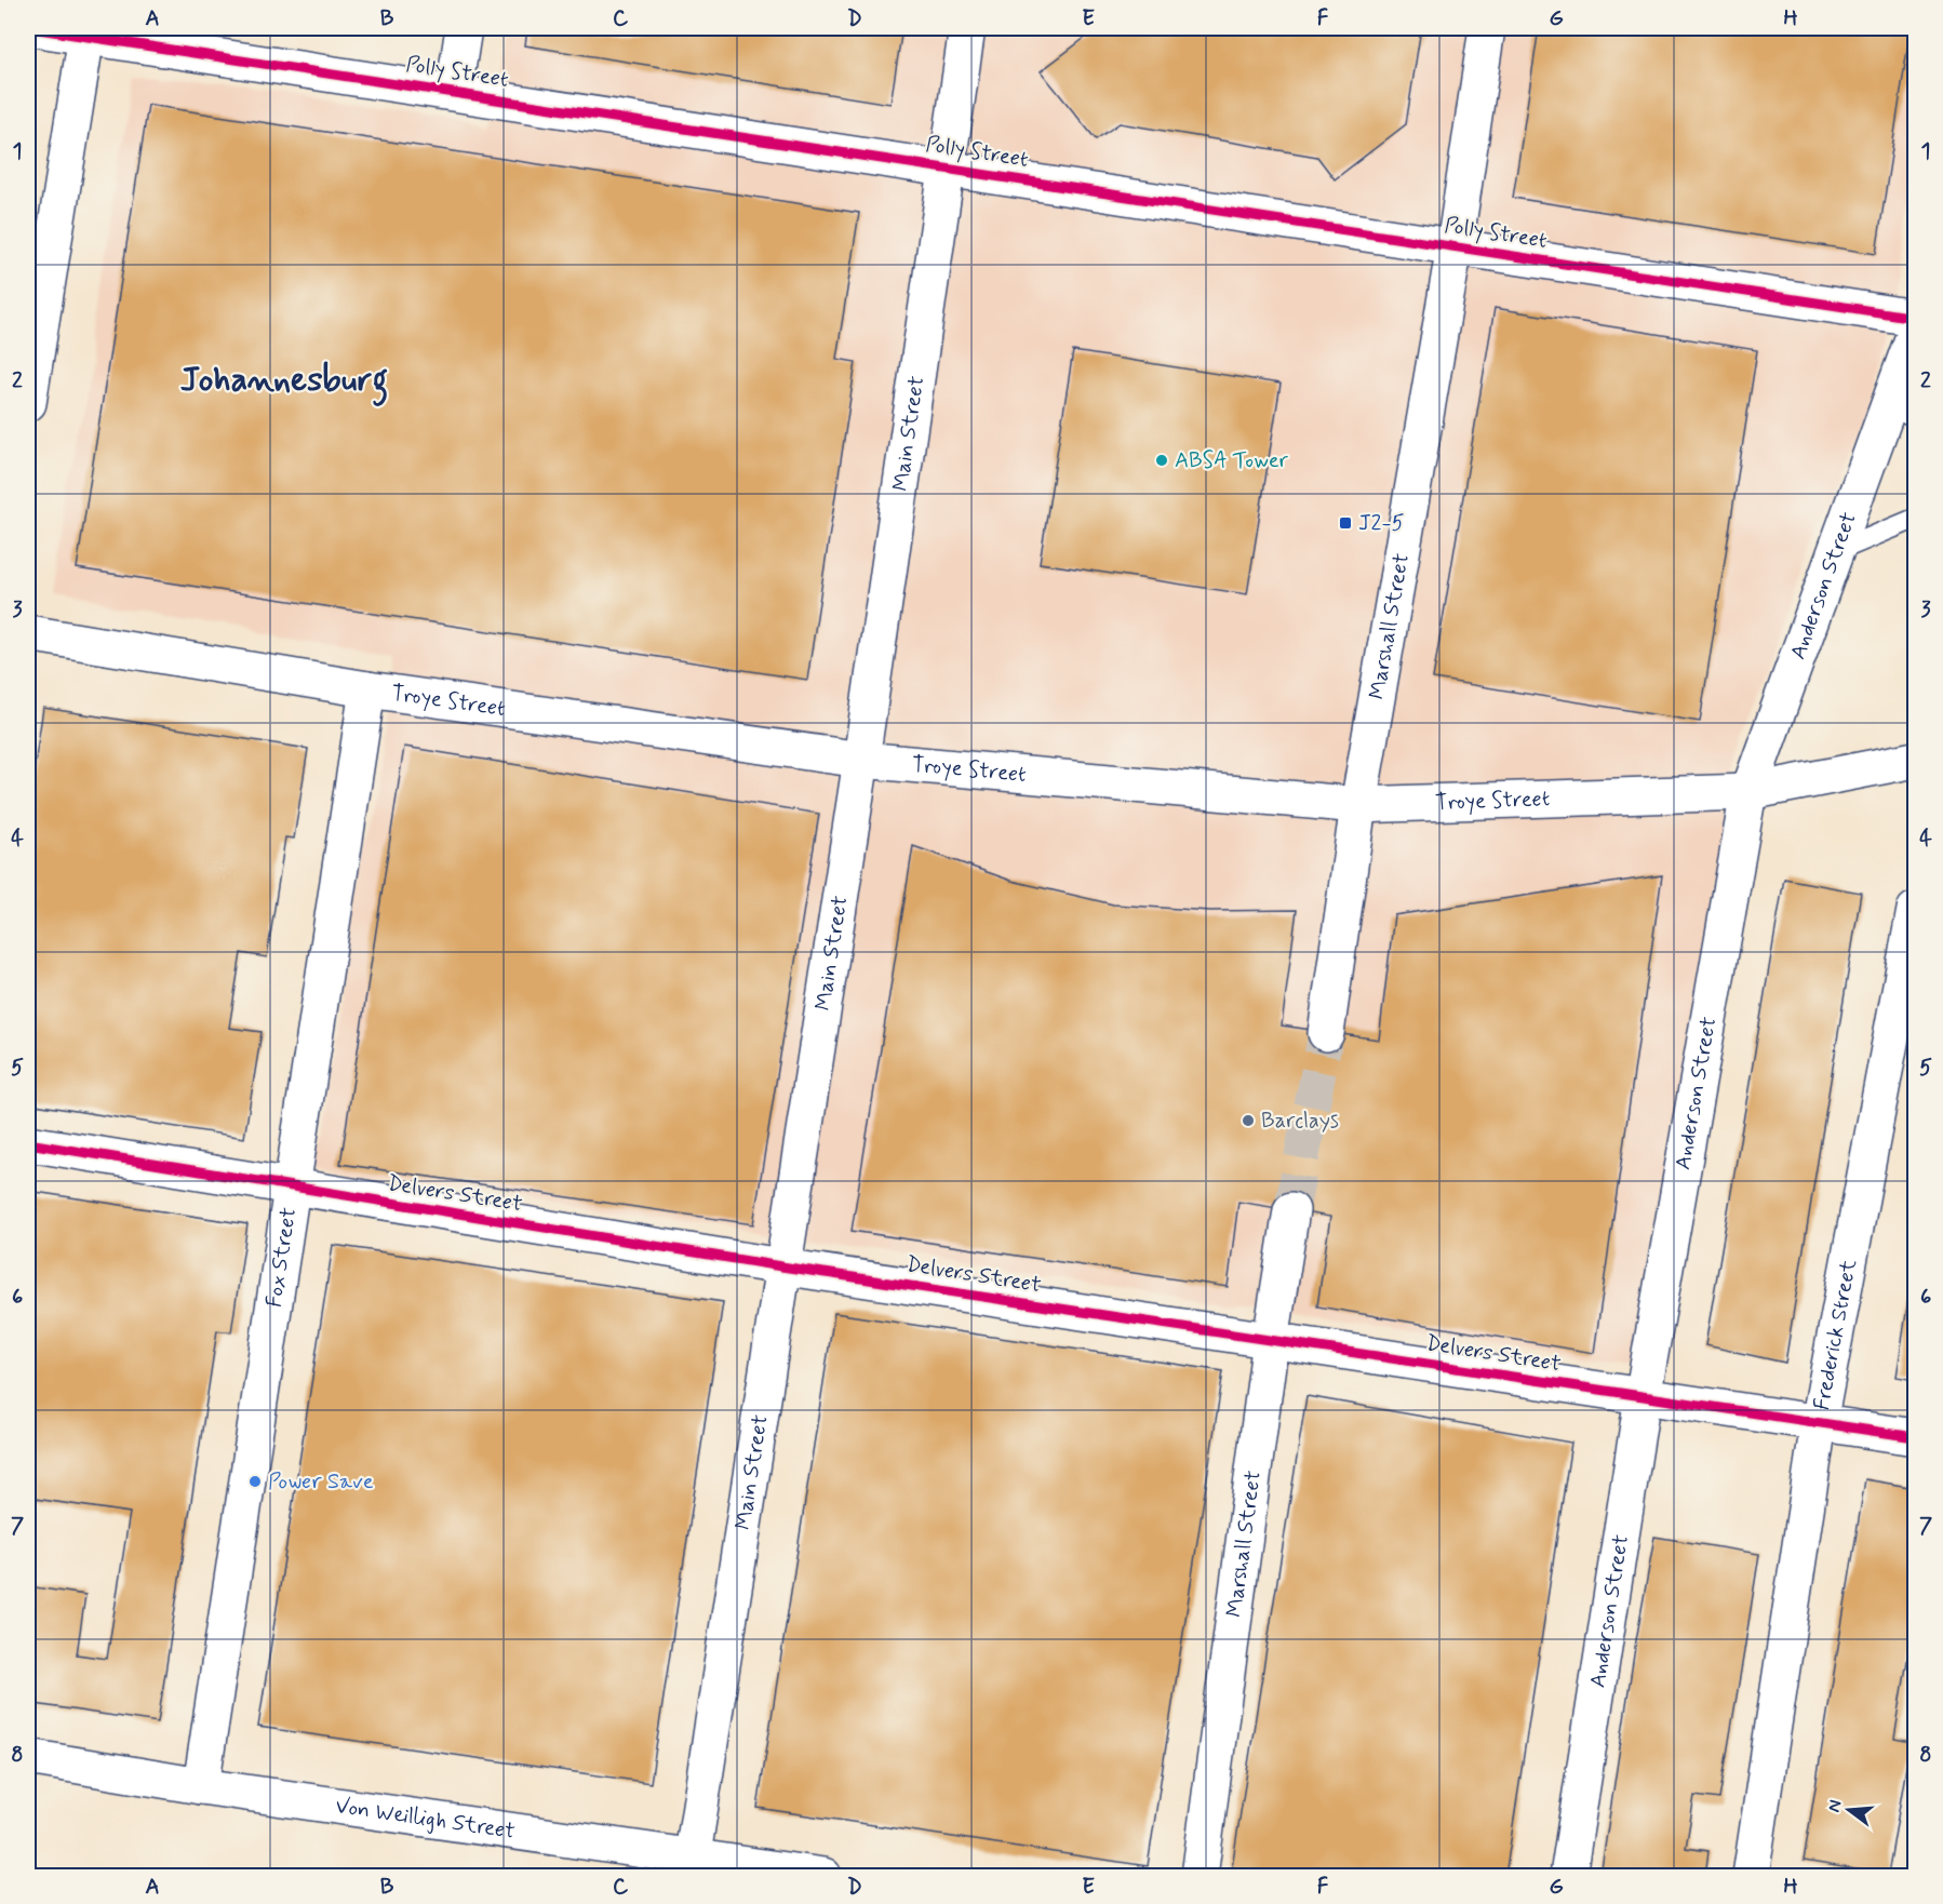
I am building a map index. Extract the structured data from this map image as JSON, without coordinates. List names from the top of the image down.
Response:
{
  "streets": {
    "street": [
      "Polly Street",
      "Main Street",
      "Anderson Street",
      "Marshall Street",
      "Troye Street",
      "Delvers Street",
      "Fox Street",
      "Frederick Street",
      "Von Weilligh Street"
    ]
  },
  "crossings": [
    ["Polly Street", "Main Street"],
    ["Polly Street", "Marshall Street"],
    ["Main Street", "Troye Street"],
    ["Main Street", "Delvers Street"],
    ["Main Street", "Von Weilligh Street"],
    ["Anderson Street", "Troye Street"],
    ["Anderson Street", "Delvers Street"],
    ["Marshall Street", "Troye Street"],
    ["Marshall Street", "Delvers Street"],
    ["Troye Street", "Fox Street"],
    ["Delvers Street", "Fox Street"],
    ["Delvers Street", "Frederick Street"],
    ["Fox Street", "Von Weilligh Street"]
  ],
  "districts": ["Johannesburg"],
  "places": {
    "other": ["ABSA Tower", "Barclays", "Power Save"],
    "transit": ["J2-5"]
  },
  "north": "left",
  "grid": {
    "columns": [
      "A",
      "B",
      "C",
      "D",
      "E",
      "F",
      "G",
      "H"
    ],
    "rows": [
      "1",
      "2",
      "3",
      "4",
      "5",
      "6",
      "7",
      "8"
    ]
  }
}
